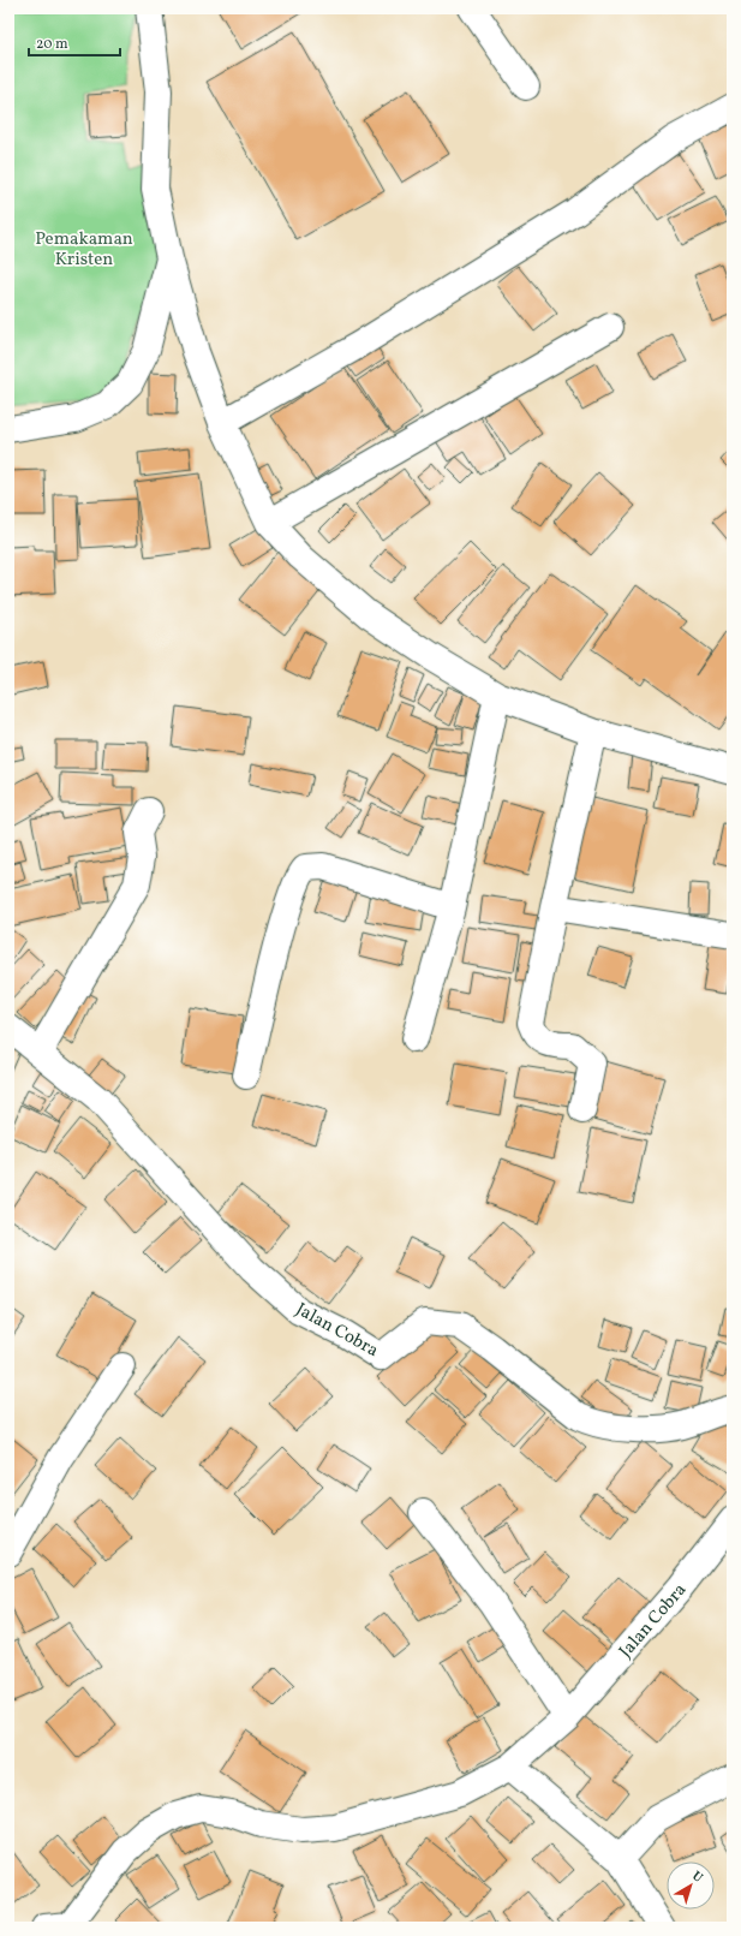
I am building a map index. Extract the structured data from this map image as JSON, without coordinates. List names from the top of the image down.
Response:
{
  "streets": {
    "street": ["Jalan Cobra"]
  },
  "parks": ["Pemakaman Kristen"],
  "scale_bar": "20 m",
  "north": "top right"
}
